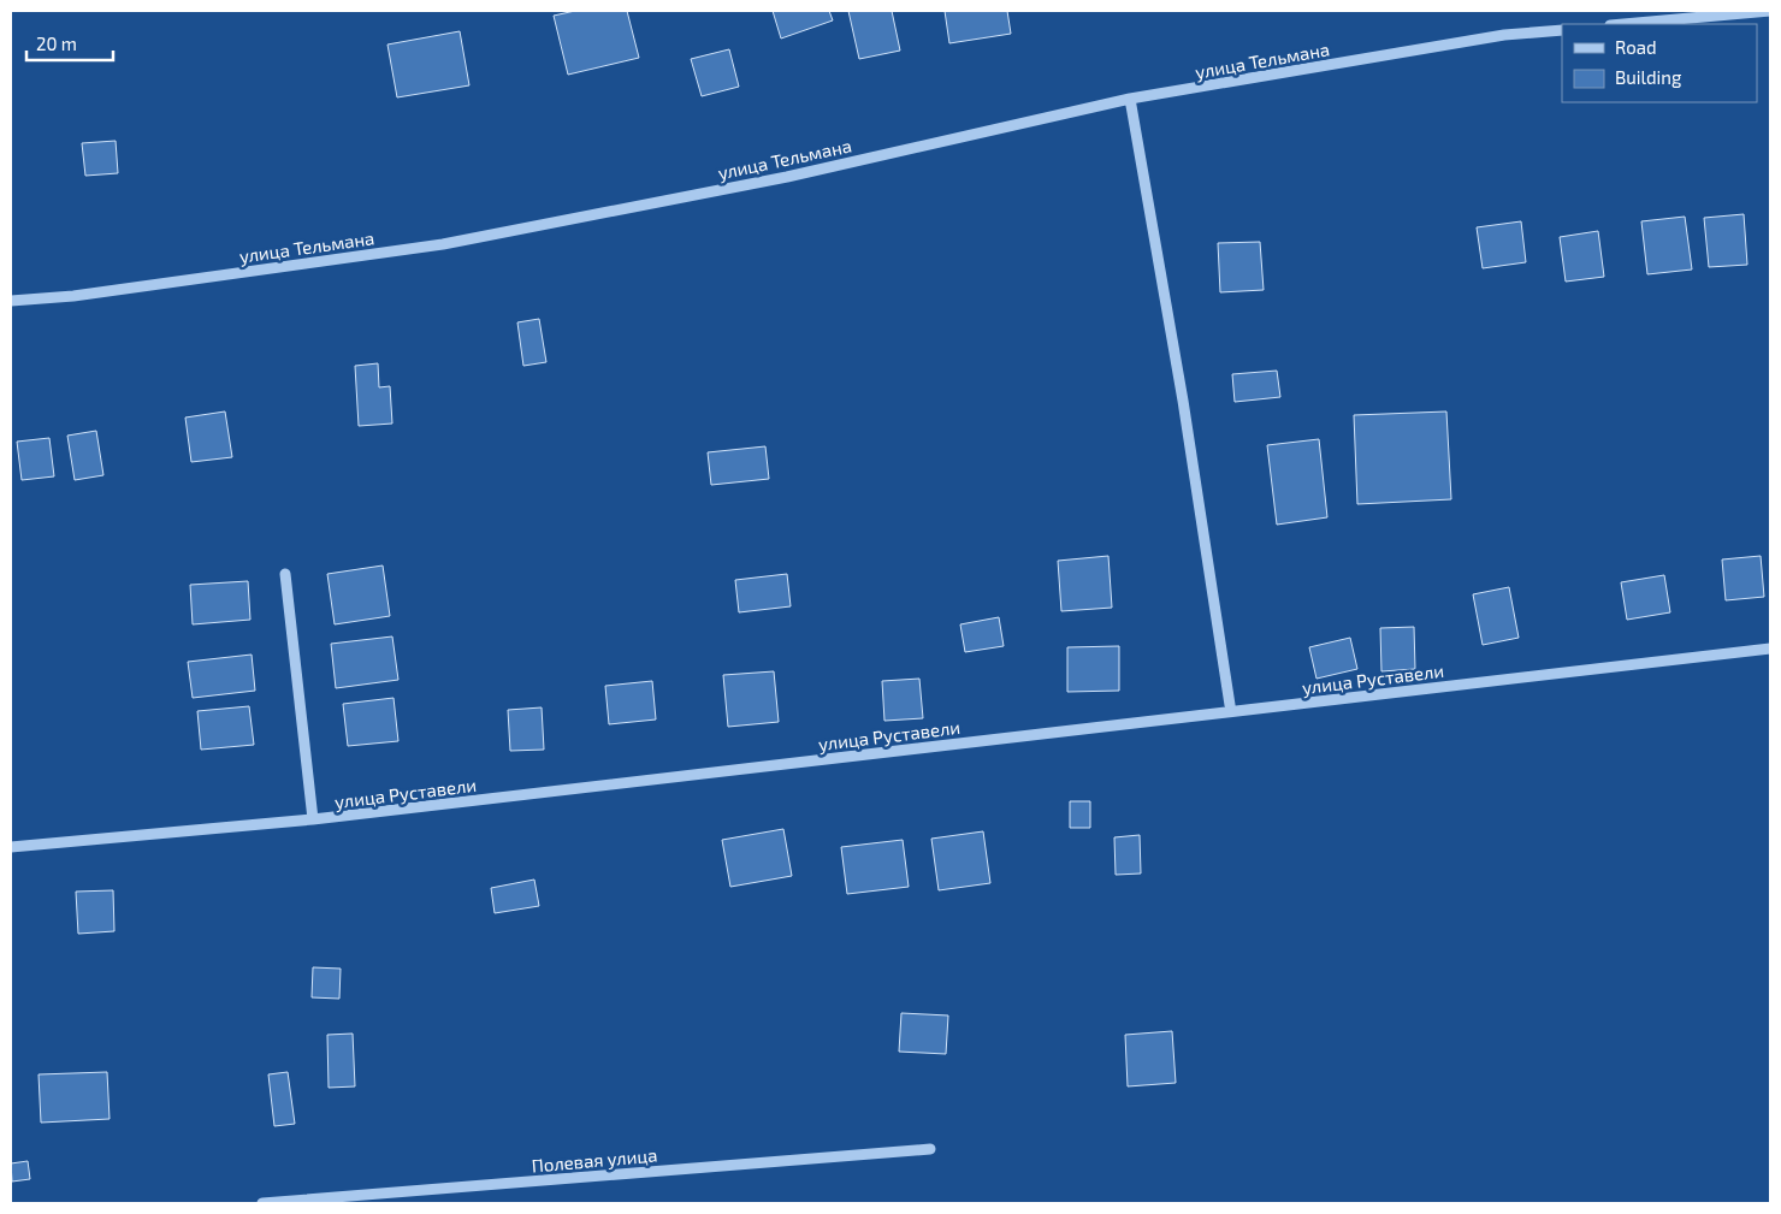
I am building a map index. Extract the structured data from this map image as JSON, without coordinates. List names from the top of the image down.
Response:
{
  "streets": {
    "street": ["улица Тельмана", "улица Руставели", "Полевая улица"]
  },
  "legend": ["Road", "Building"],
  "scale_bar": "20 m"
}
